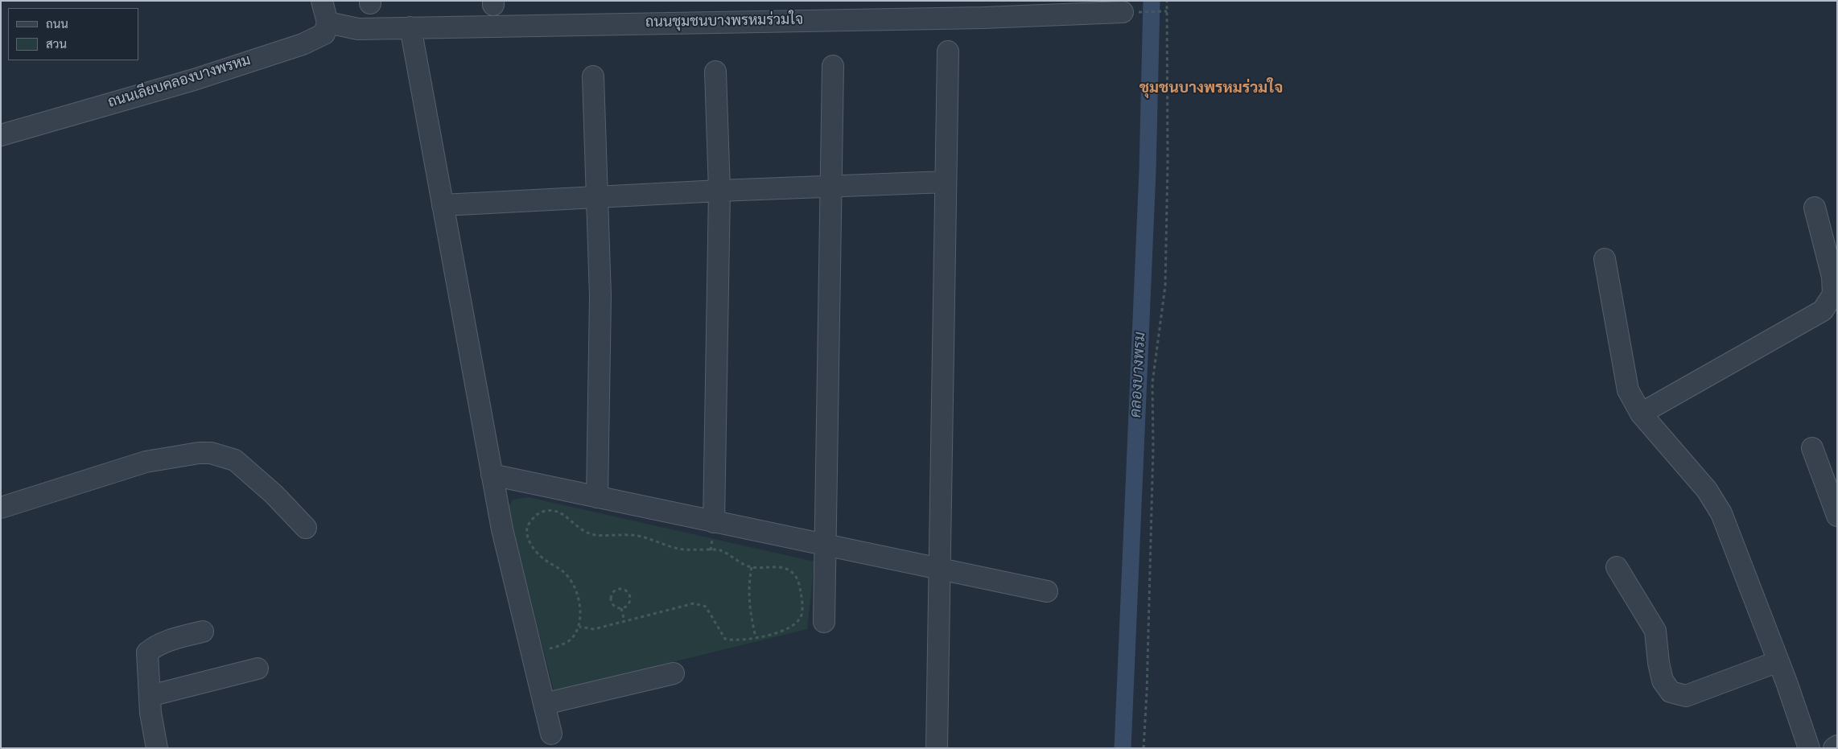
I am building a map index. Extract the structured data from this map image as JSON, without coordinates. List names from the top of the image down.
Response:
{
  "streets": {
    "street": ["ถนนชุมชนบางพรหมร่วมใจ", "ถนนเลียบคลองบางพรหม"]
  },
  "crossings": [
    ["ถนนชุมชนบางพรหมร่วมใจ", "ถนนเลียบคลองบางพรหม"]
  ],
  "districts": ["ชุมชนบางพรหมร่วมใจ"],
  "water": ["คลองบางพรม"],
  "legend": ["ถนน", "สวน"]
}
